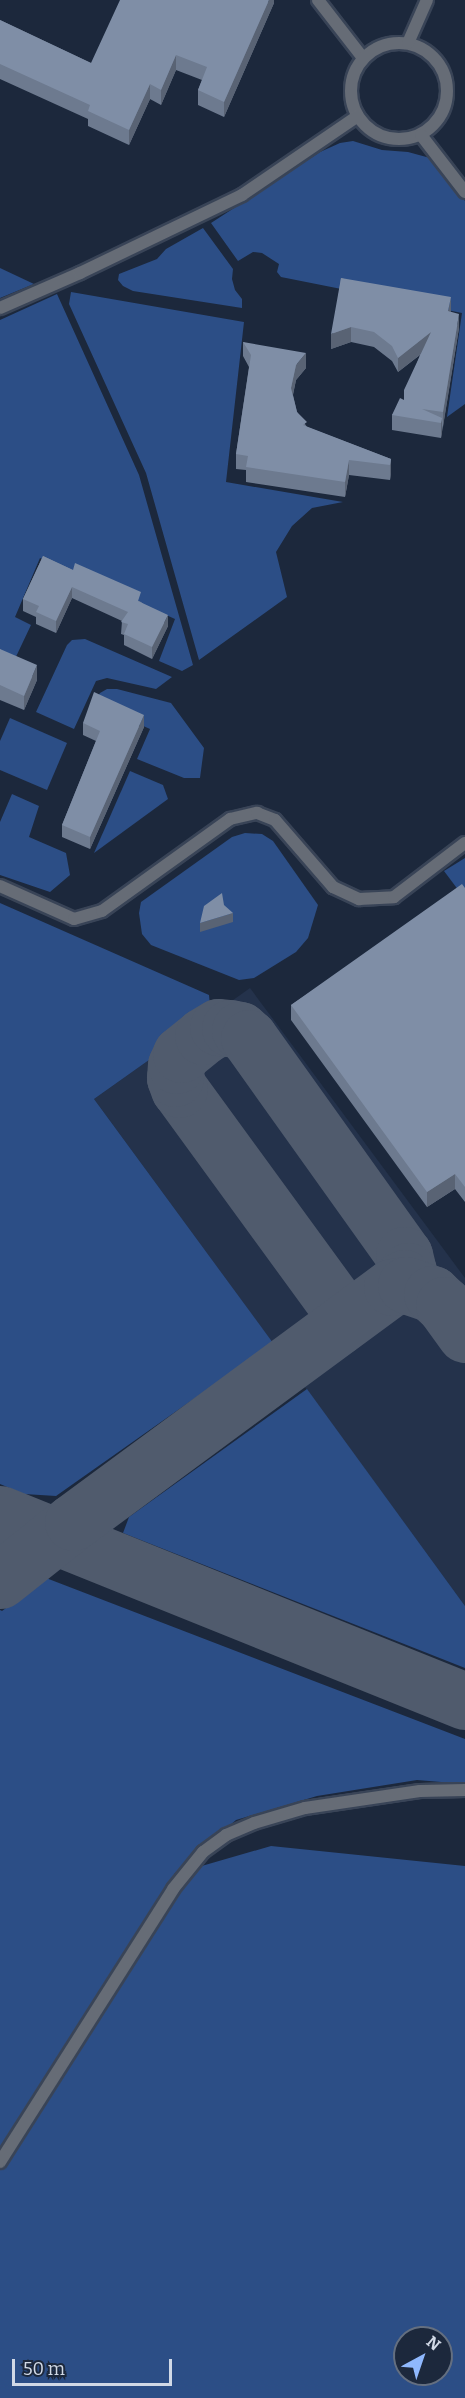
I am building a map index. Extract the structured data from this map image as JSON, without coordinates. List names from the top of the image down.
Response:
{
  "scale_bar": "50 m",
  "north": "top right"
}
